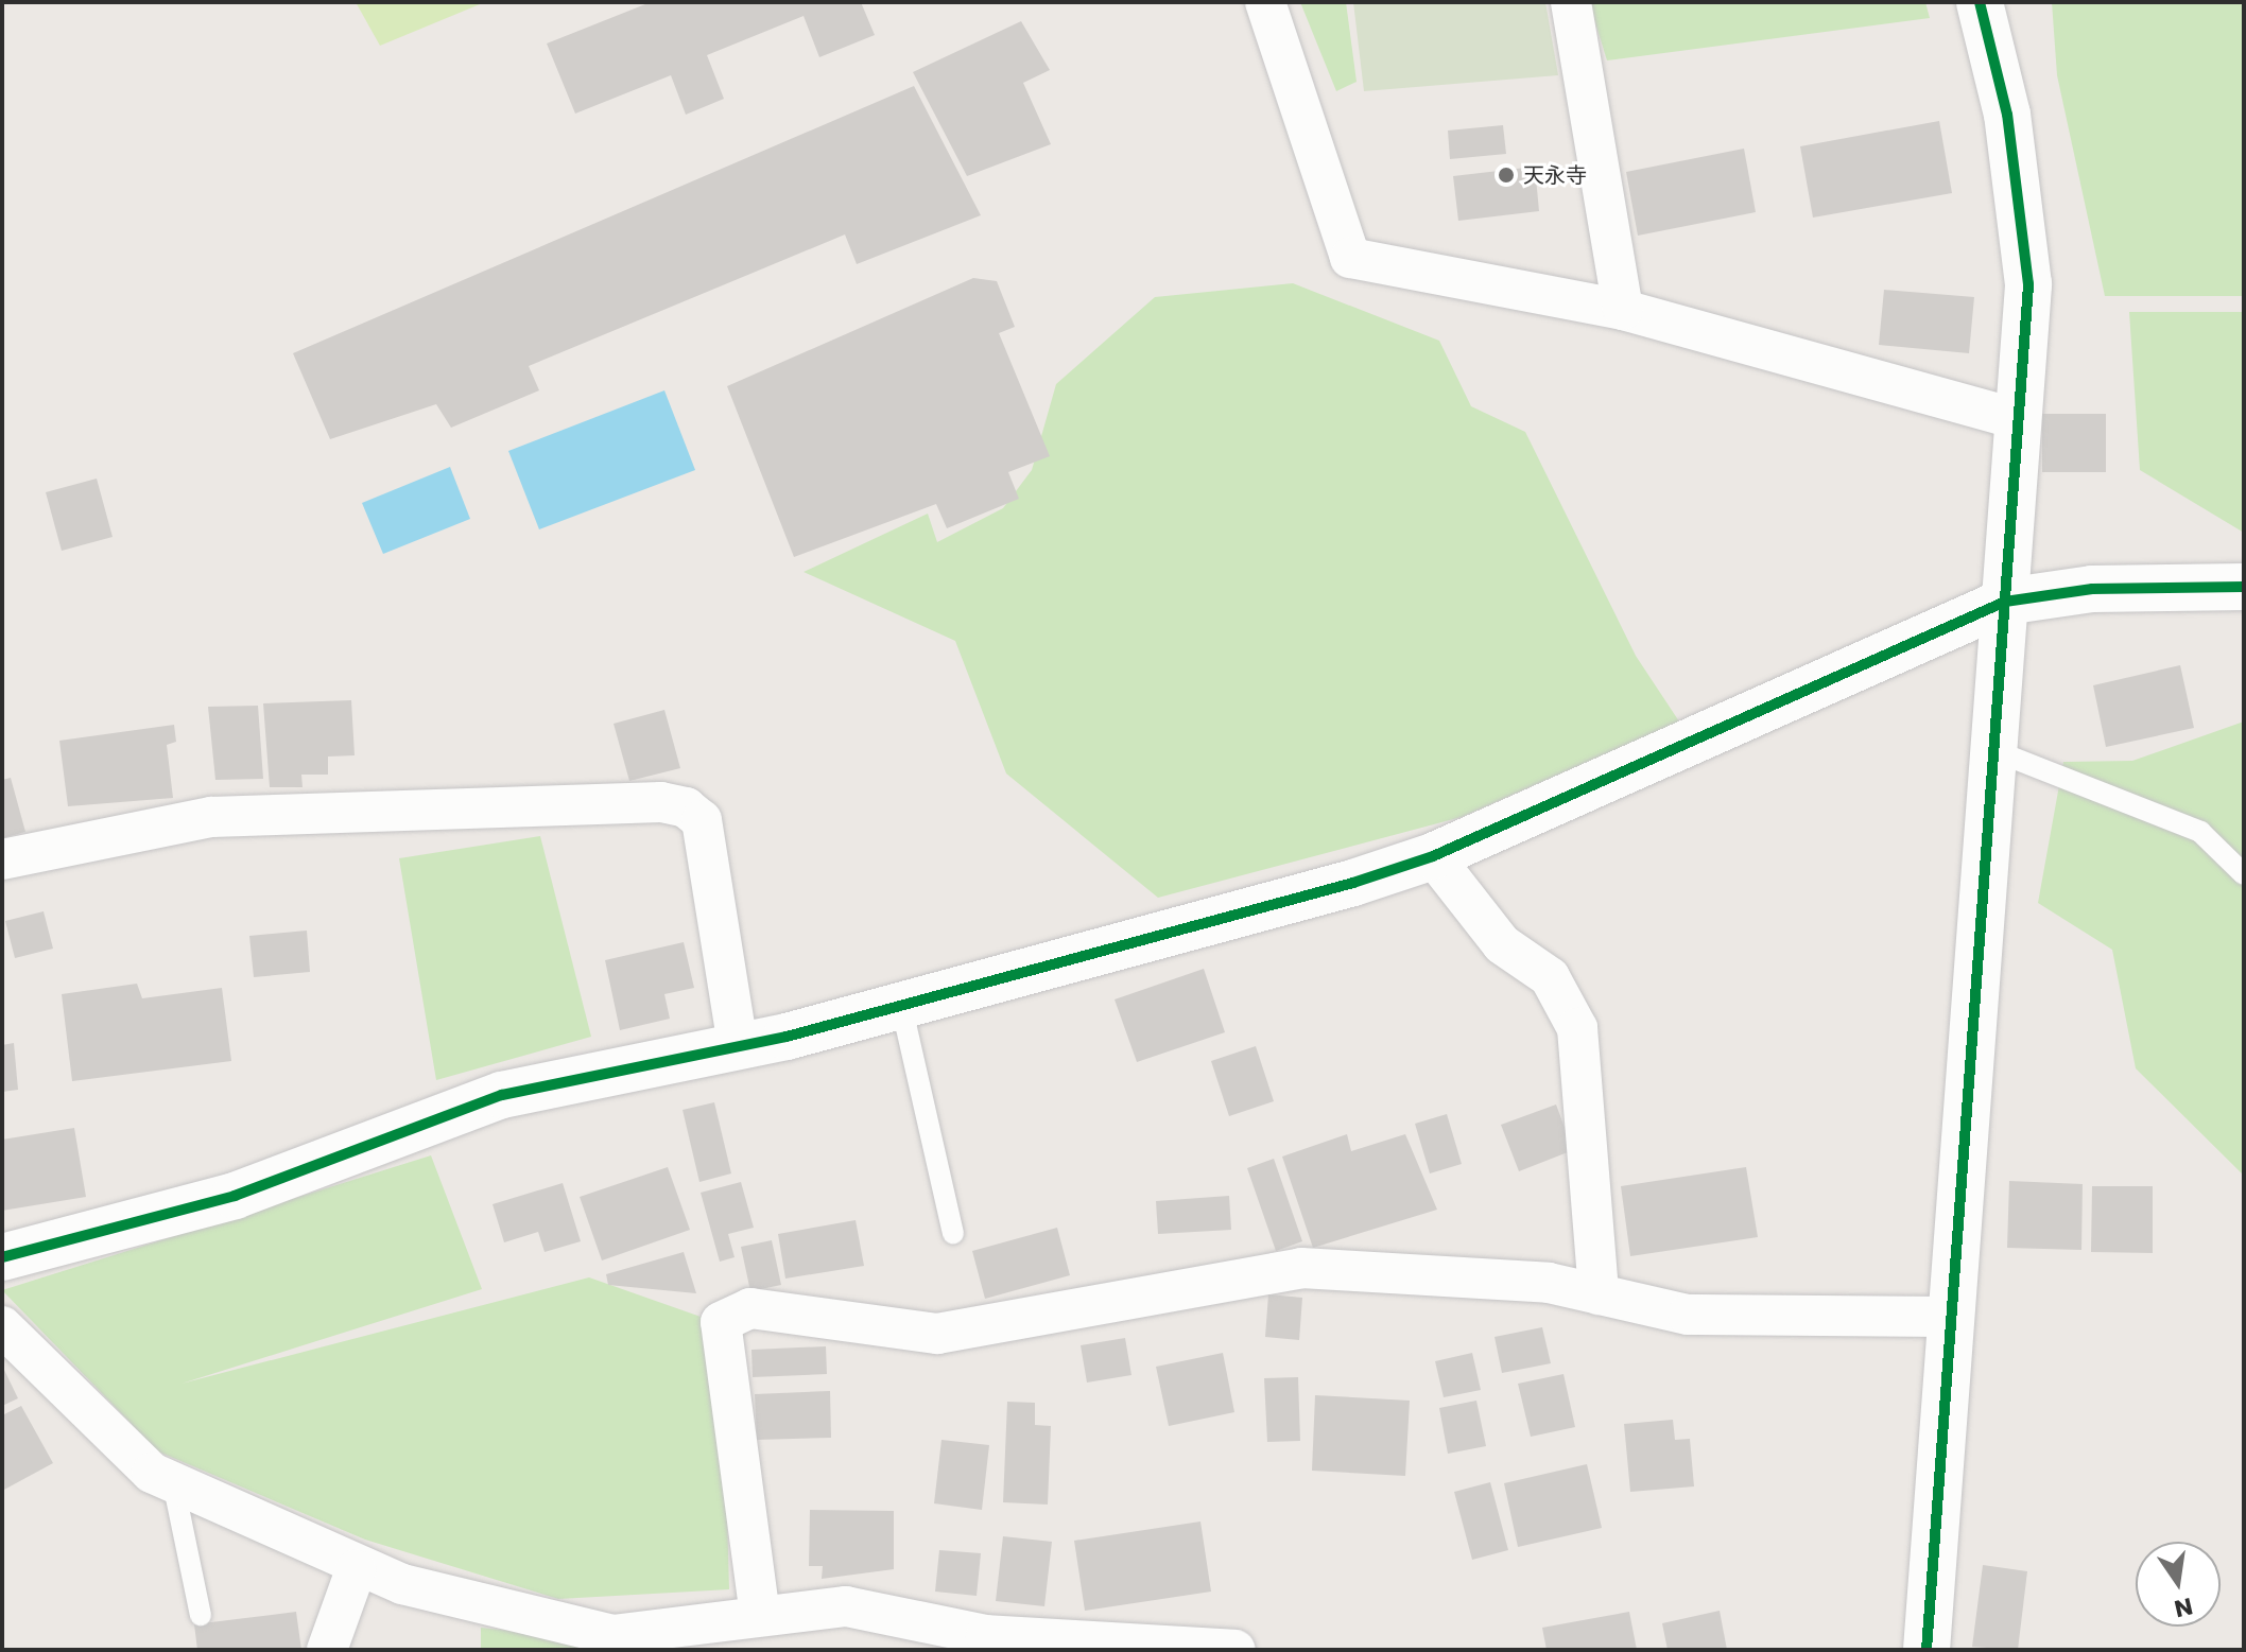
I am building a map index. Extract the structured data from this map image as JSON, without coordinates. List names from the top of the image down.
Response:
{
  "places": ["天永寺"],
  "north": "bottom"
}
